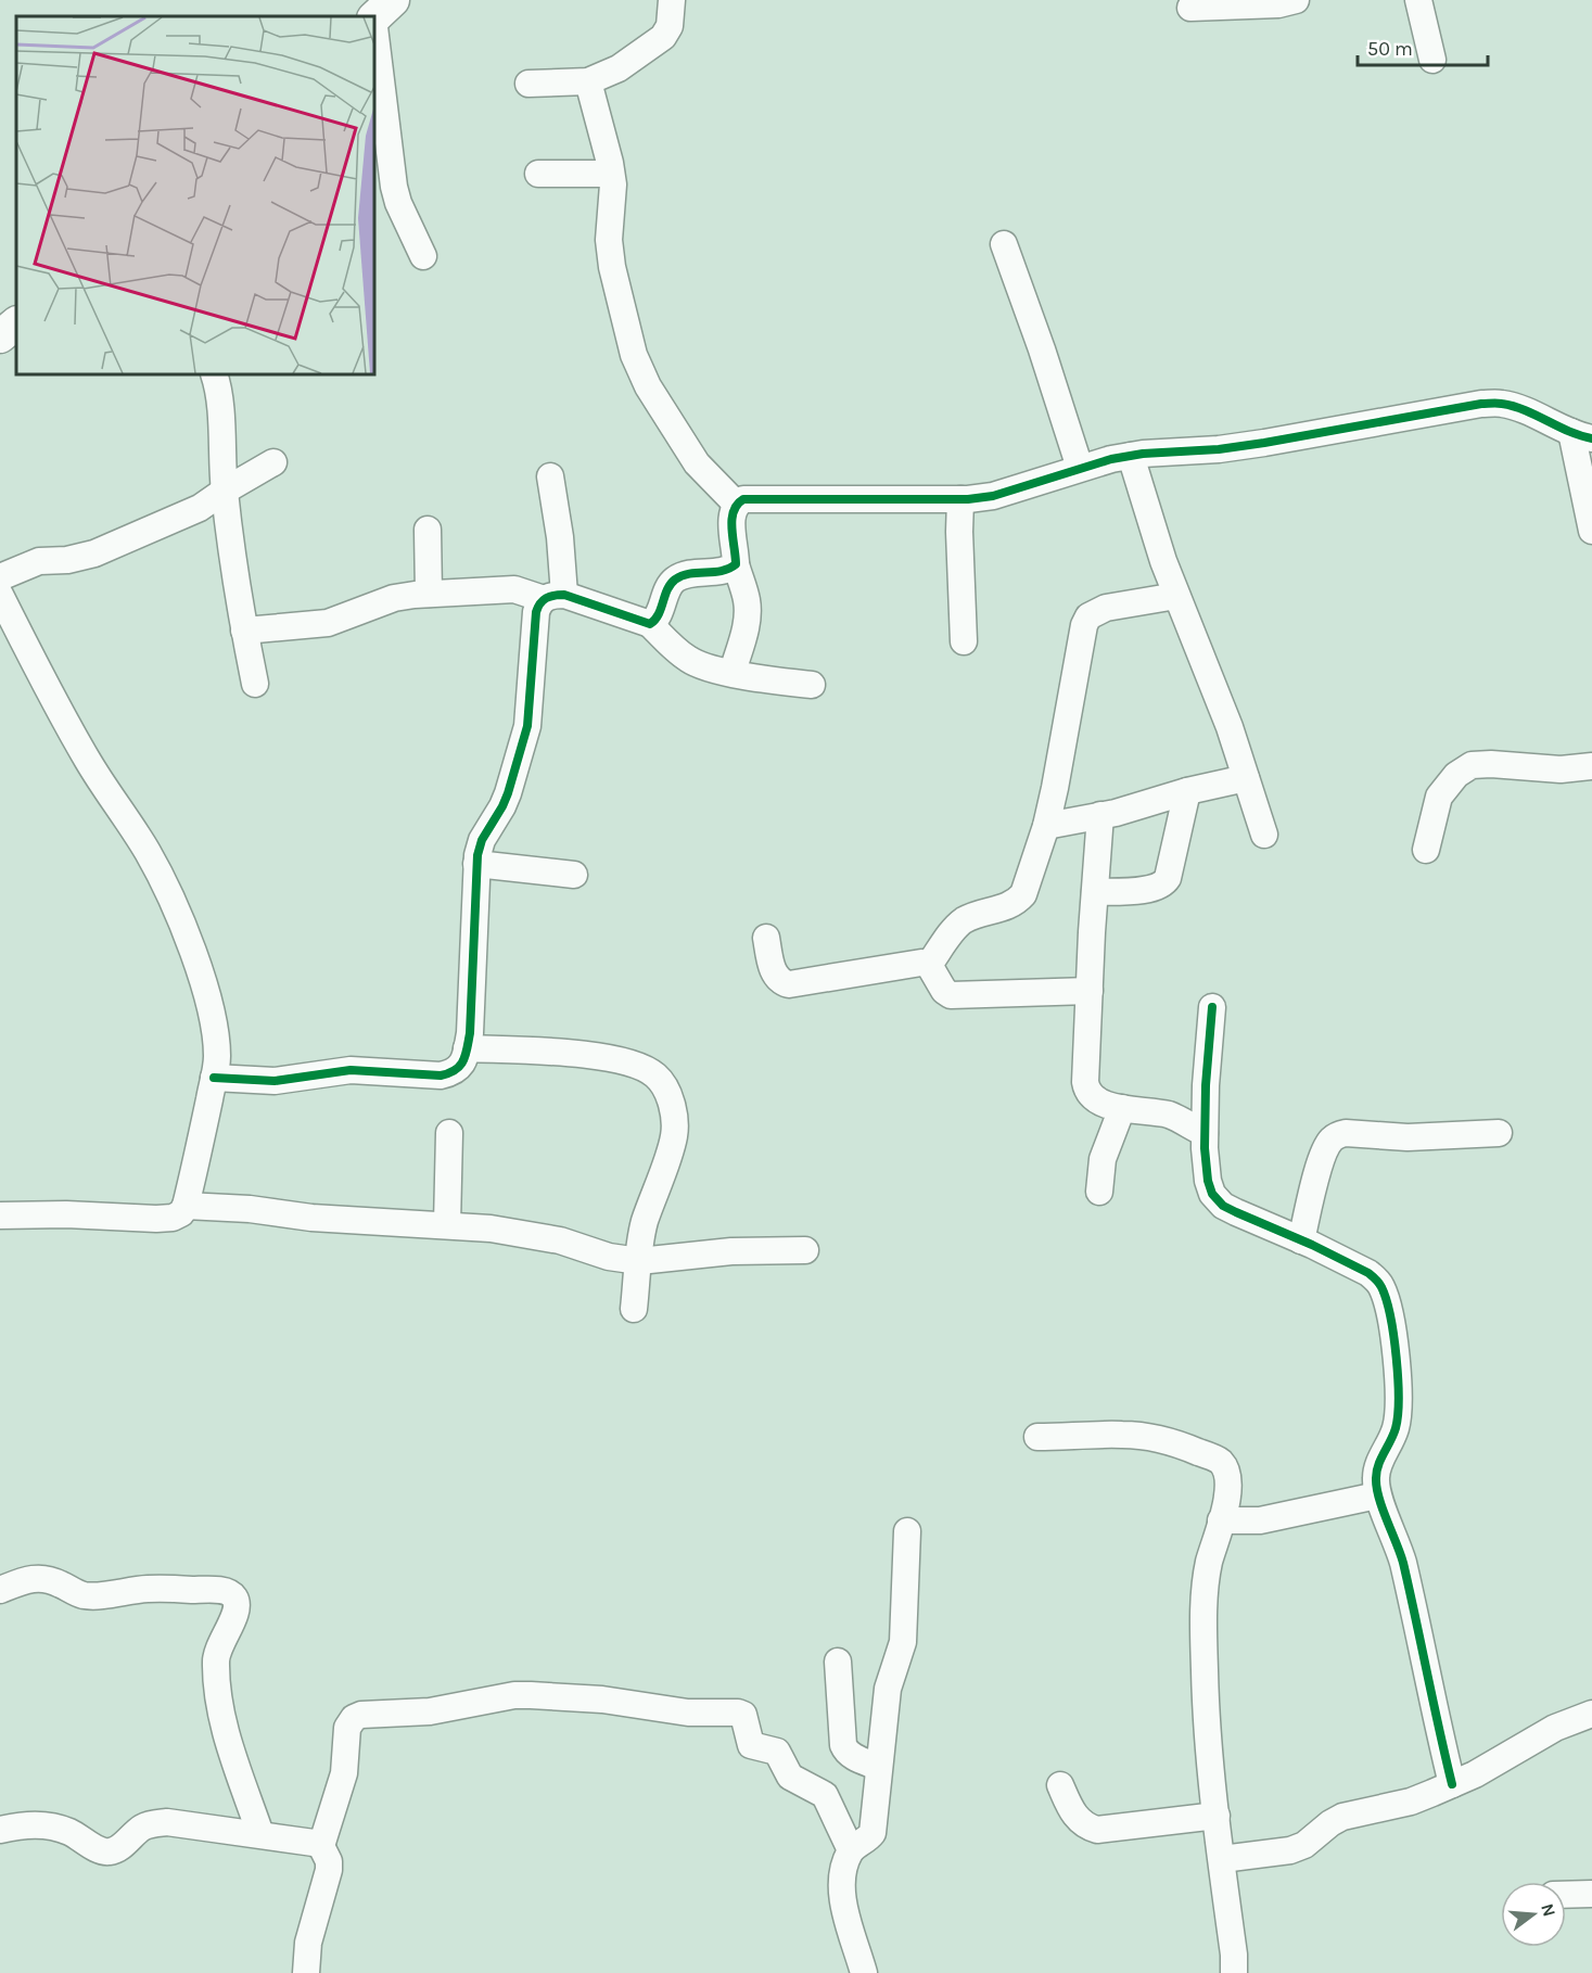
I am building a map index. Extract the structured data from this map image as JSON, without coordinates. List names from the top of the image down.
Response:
{
  "scale_bar": "50 m",
  "north": "right"
}
